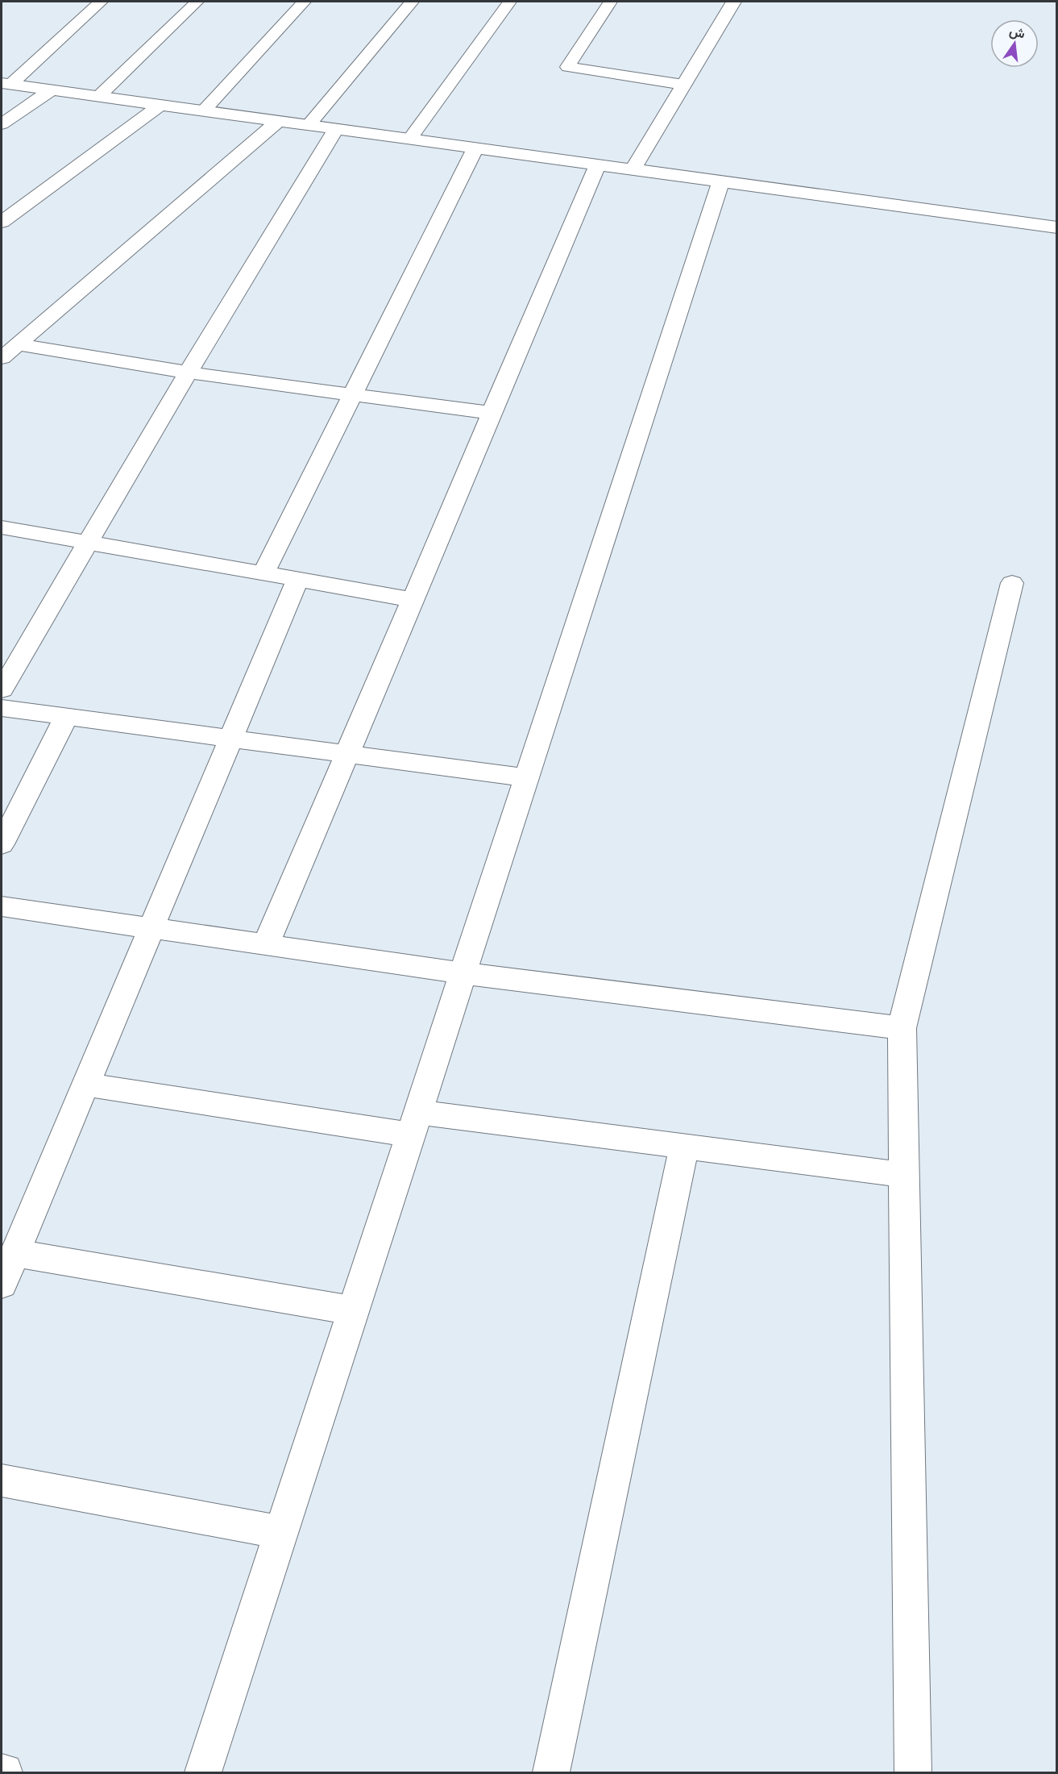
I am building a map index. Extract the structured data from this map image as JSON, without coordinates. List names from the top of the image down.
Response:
{
  "north": "top"
}
